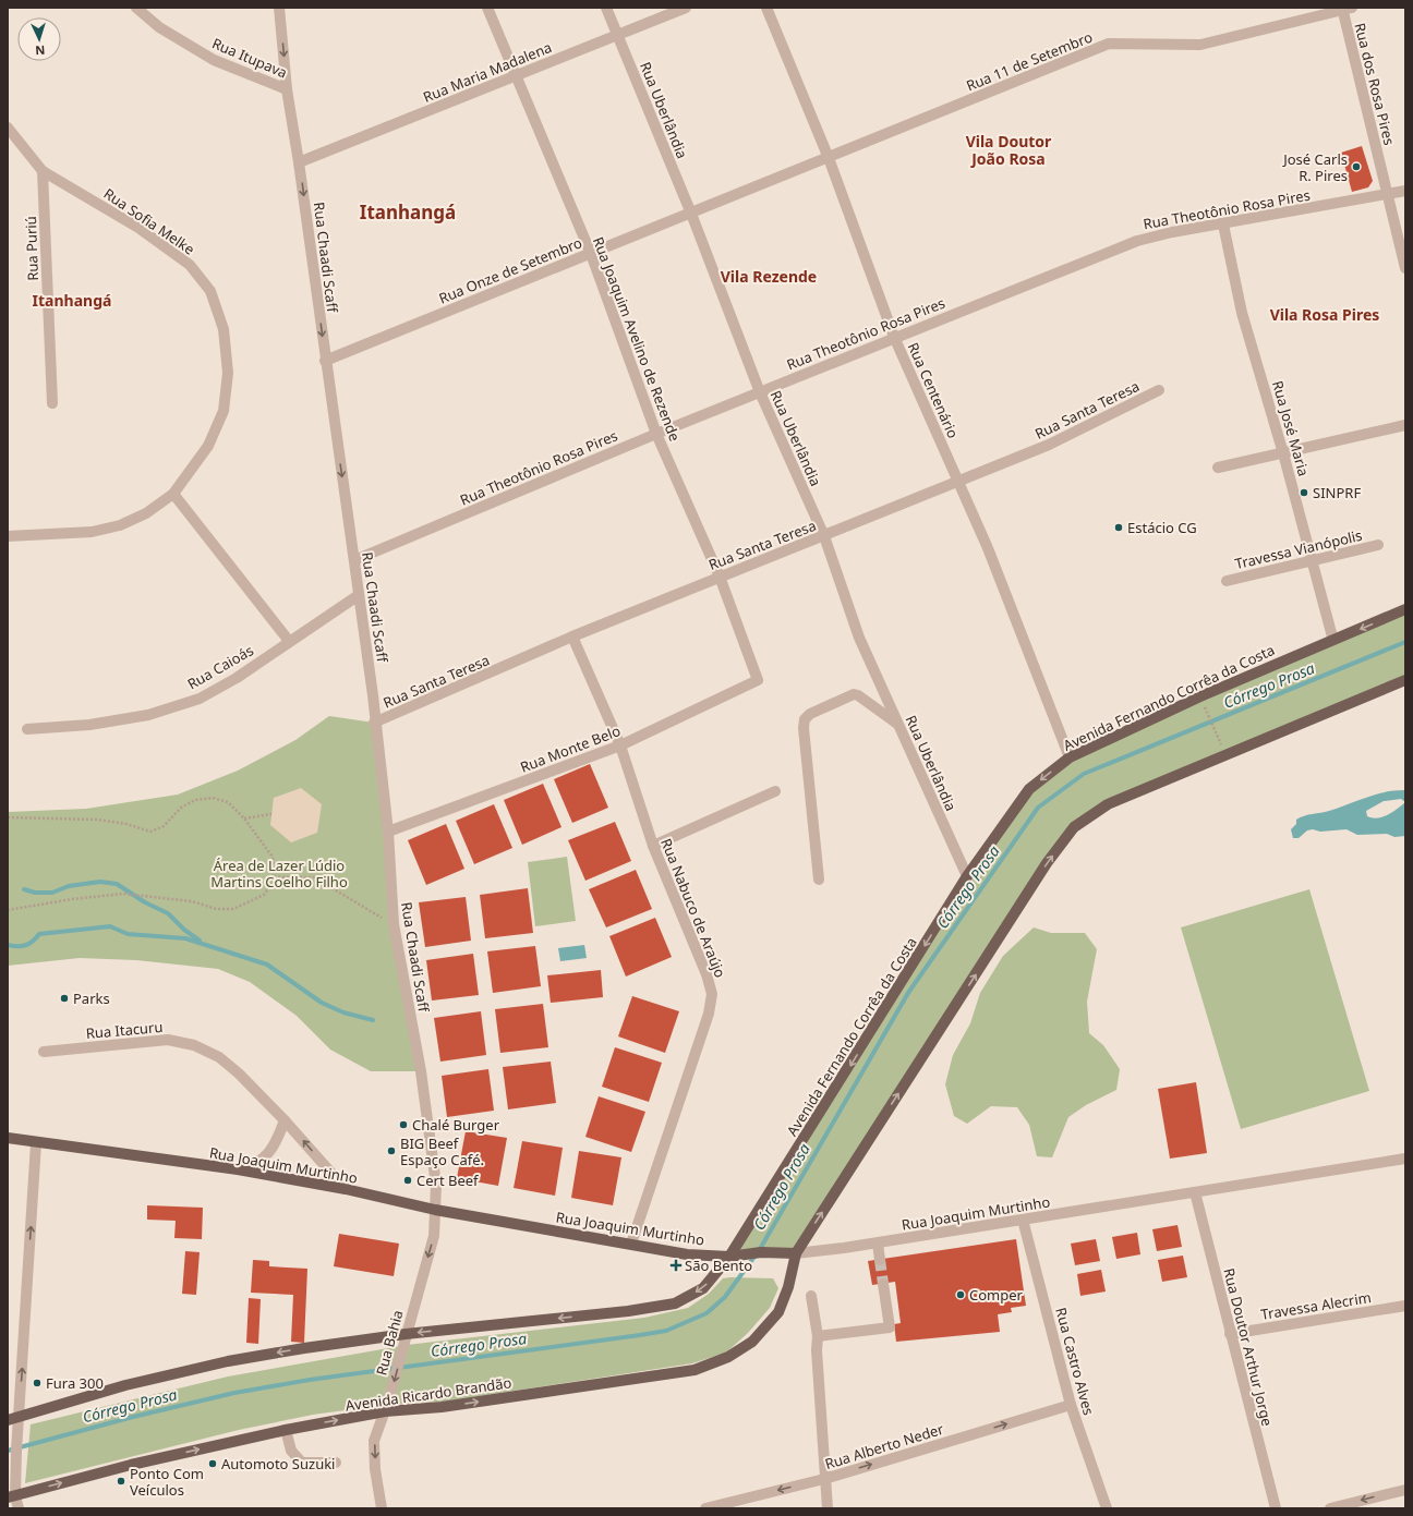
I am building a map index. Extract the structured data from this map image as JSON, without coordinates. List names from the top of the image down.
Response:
{
  "streets": {
    "main road": ["Avenida Fernando Corrêa da Costa", "Rua Joaquim Murtinho", "Avenida Ricardo Brandão"],
    "street": [
      "Rua Itupava",
      "Rua 11 de Setembro",
      "Rua Maria Madalena",
      "Rua dos Rosa Pires",
      "Rua Uberlândia",
      "Rua Theotônio Rosa Pires",
      "Rua Sofia Melke",
      "Rua Puriú",
      "Rua Chaadi Scaff",
      "Rua Onze de Setembro",
      "Rua Joaquim Avelino de Rezende",
      "Rua Centenário",
      "Rua Santa Teresa",
      "Rua José Maria",
      "Travessa Vianópolis",
      "Rua Caioás",
      "Rua Monte Belo",
      "Rua Nabuco de Araújo",
      "Rua Itacuru",
      "Travessa Alecrim",
      "Rua Bahia",
      "Rua Doutor Arthur Jorge",
      "Rua Castro Alves",
      "Rua Alberto Neder"
    ]
  },
  "crossings": [
    ["Rua Itupava", "Rua Chaadi Scaff"],
    ["Rua 11 de Setembro", "Rua dos Rosa Pires"],
    ["Rua 11 de Setembro", "Rua Onze de Setembro"],
    ["Rua 11 de Setembro", "Rua Centenário"],
    ["Rua Maria Madalena", "Rua Uberlândia"],
    ["Rua Maria Madalena", "Rua Chaadi Scaff"],
    ["Rua Maria Madalena", "Rua Joaquim Avelino de Rezende"],
    ["Rua dos Rosa Pires", "Rua Theotônio Rosa Pires"],
    ["Rua Uberlândia", "Rua Theotônio Rosa Pires"],
    ["Rua Uberlândia", "Rua Onze de Setembro"],
    ["Rua Uberlândia", "Rua Santa Teresa"],
    ["Rua Uberlândia", "Avenida Fernando Corrêa da Costa"],
    ["Rua Theotônio Rosa Pires", "Rua Chaadi Scaff"],
    ["Rua Theotônio Rosa Pires", "Rua Joaquim Avelino de Rezende"],
    ["Rua Theotônio Rosa Pires", "Rua Centenário"],
    ["Rua Theotônio Rosa Pires", "Rua José Maria"],
    ["Rua Sofia Melke", "Rua Puriú"],
    ["Rua Chaadi Scaff", "Rua Onze de Setembro"],
    ["Rua Chaadi Scaff", "Rua Santa Teresa"],
    ["Rua Chaadi Scaff", "Rua Caioás"],
    ["Rua Chaadi Scaff", "Rua Monte Belo"],
    ["Rua Chaadi Scaff", "Rua Joaquim Murtinho"],
    ["Rua Chaadi Scaff", "Rua Bahia"],
    ["Rua Onze de Setembro", "Rua Joaquim Avelino de Rezende"],
    ["Rua Onze de Setembro", "Rua Centenário"],
    ["Rua Joaquim Avelino de Rezende", "Rua Santa Teresa"],
    ["Rua Joaquim Avelino de Rezende", "Rua Monte Belo"],
    ["Rua Centenário", "Rua Santa Teresa"],
    ["Rua Centenário", "Avenida Fernando Corrêa da Costa"],
    ["Rua Santa Teresa", "Rua Nabuco de Araújo"],
    ["Rua José Maria", "Travessa Vianópolis"],
    ["Rua José Maria", "Avenida Fernando Corrêa da Costa"],
    ["Avenida Fernando Corrêa da Costa", "Rua Joaquim Murtinho"],
    ["Rua Monte Belo", "Rua Nabuco de Araújo"],
    ["Rua Nabuco de Araújo", "Rua Joaquim Murtinho"],
    ["Rua Itacuru", "Rua Joaquim Murtinho"],
    ["Rua Joaquim Murtinho", "Rua Bahia"],
    ["Rua Joaquim Murtinho", "Rua Doutor Arthur Jorge"],
    ["Rua Joaquim Murtinho", "Rua Castro Alves"],
    ["Rua Joaquim Murtinho", "Avenida Ricardo Brandão"],
    ["Travessa Alecrim", "Rua Doutor Arthur Jorge"],
    ["Rua Bahia", "Avenida Ricardo Brandão"],
    ["Rua Castro Alves", "Rua Alberto Neder"]
  ],
  "one_way": ["Rua Chaadi Scaff", "Rua Bahia"],
  "districts": [
    "Vila Doutor João Rosa",
    "Itanhangá",
    "Vila Rezende",
    "Itanhangá",
    "Vila Rosa Pires"
  ],
  "water": ["Córrego Prosa"],
  "parks": ["Área de Lazer Lúdio Martins Coelho Filho"],
  "places": {
    "other": [
      "José Carls R. Pires",
      "SINPRF",
      "Estácio CG",
      "Parks",
      "Chalé Burger",
      "BIG Beef Espaço Café.",
      "Cert Beef",
      "Comper",
      "Fura 300",
      "Automoto Suzuki",
      "Ponto Com Veículos"
    ],
    "health": ["São Bento"]
  },
  "north": "bottom"
}
